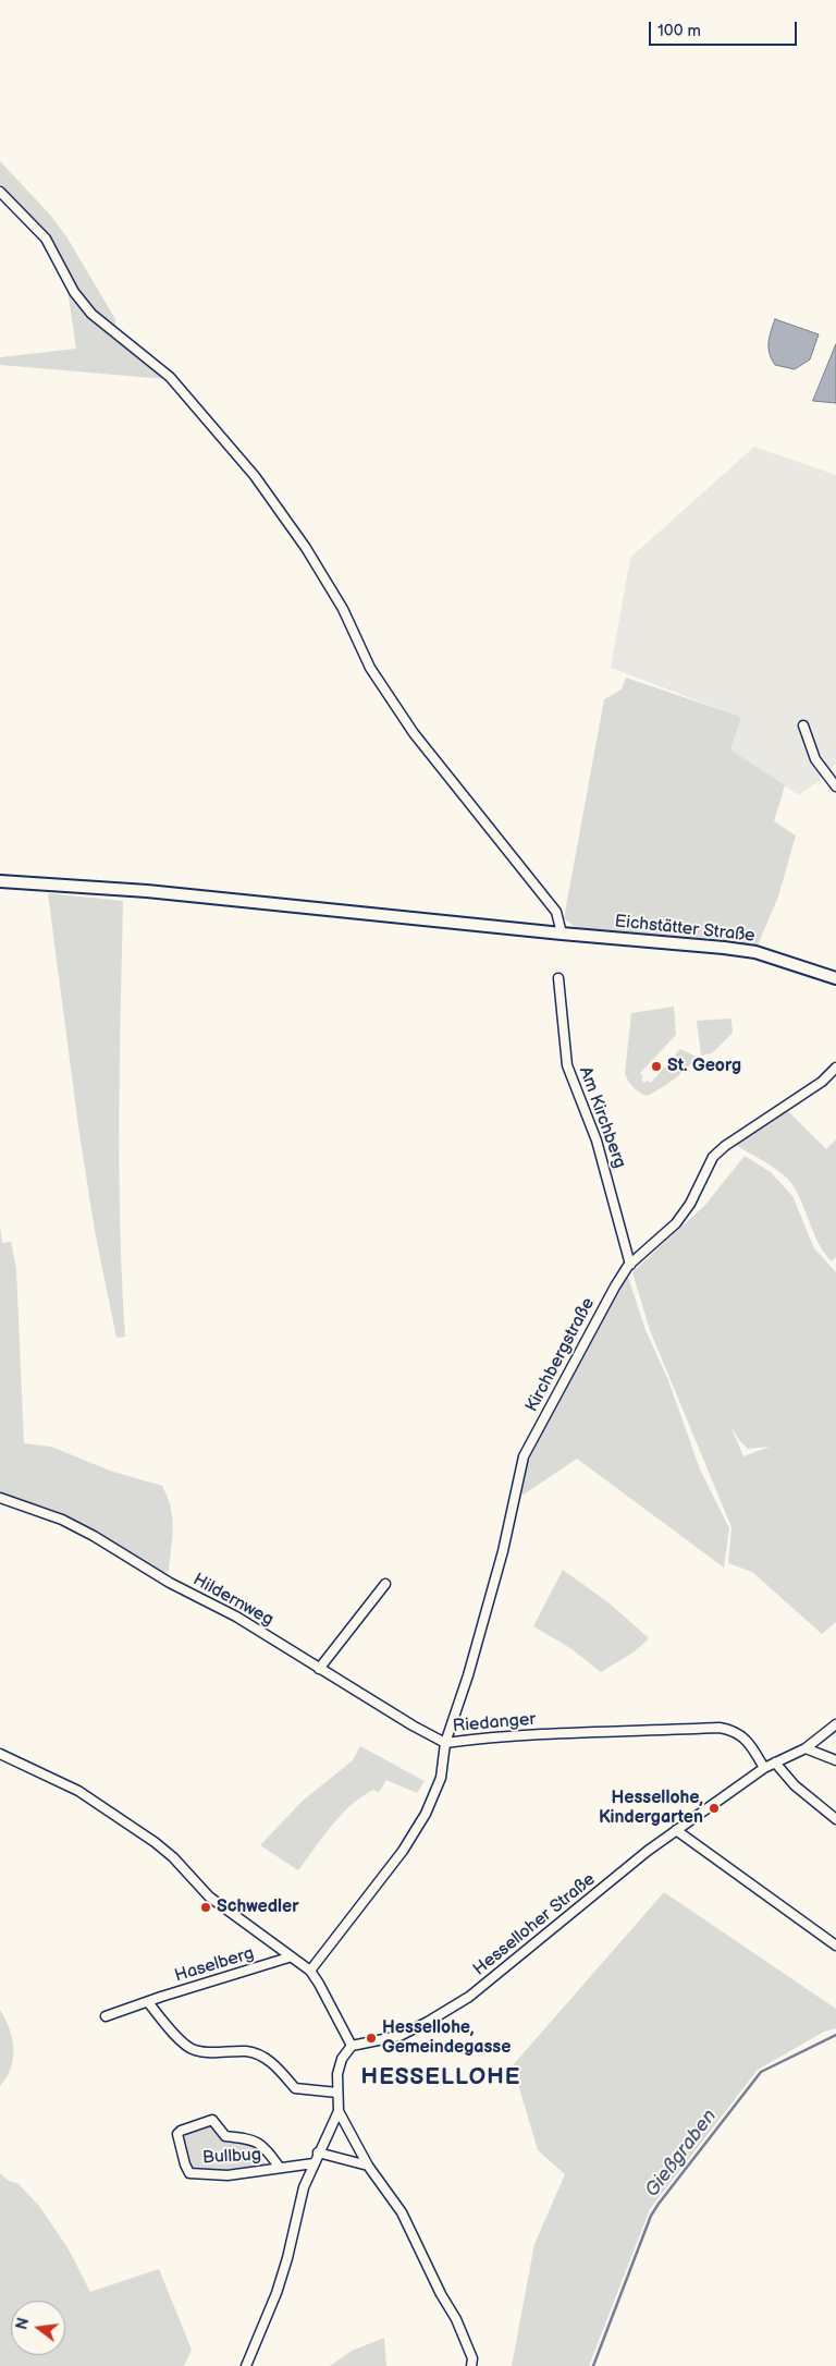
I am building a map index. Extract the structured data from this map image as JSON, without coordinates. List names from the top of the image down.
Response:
{
  "streets": {
    "main road": ["Eichstätter Straße"],
    "street": [
      "Am Kirchberg",
      "Kirchbergstraße",
      "Hildernweg",
      "Riedanger",
      "Hesselloher Straße",
      "Haselberg",
      "Bullbug"
    ]
  },
  "crossings": [
    ["Am Kirchberg", "Kirchbergstraße"],
    ["Kirchbergstraße", "Hildernweg"],
    ["Kirchbergstraße", "Riedanger"],
    ["Hildernweg", "Riedanger"],
    ["Riedanger", "Hesselloher Straße"]
  ],
  "districts": ["HESSELLOHE"],
  "water": ["Gießgraben"],
  "places": [
    "St. Georg",
    "Hessellohe, Kindergarten",
    "Schwedler",
    "Hessellohe, Gemeindegasse"
  ],
  "scale_bar": "100 m",
  "north": "left"
}
